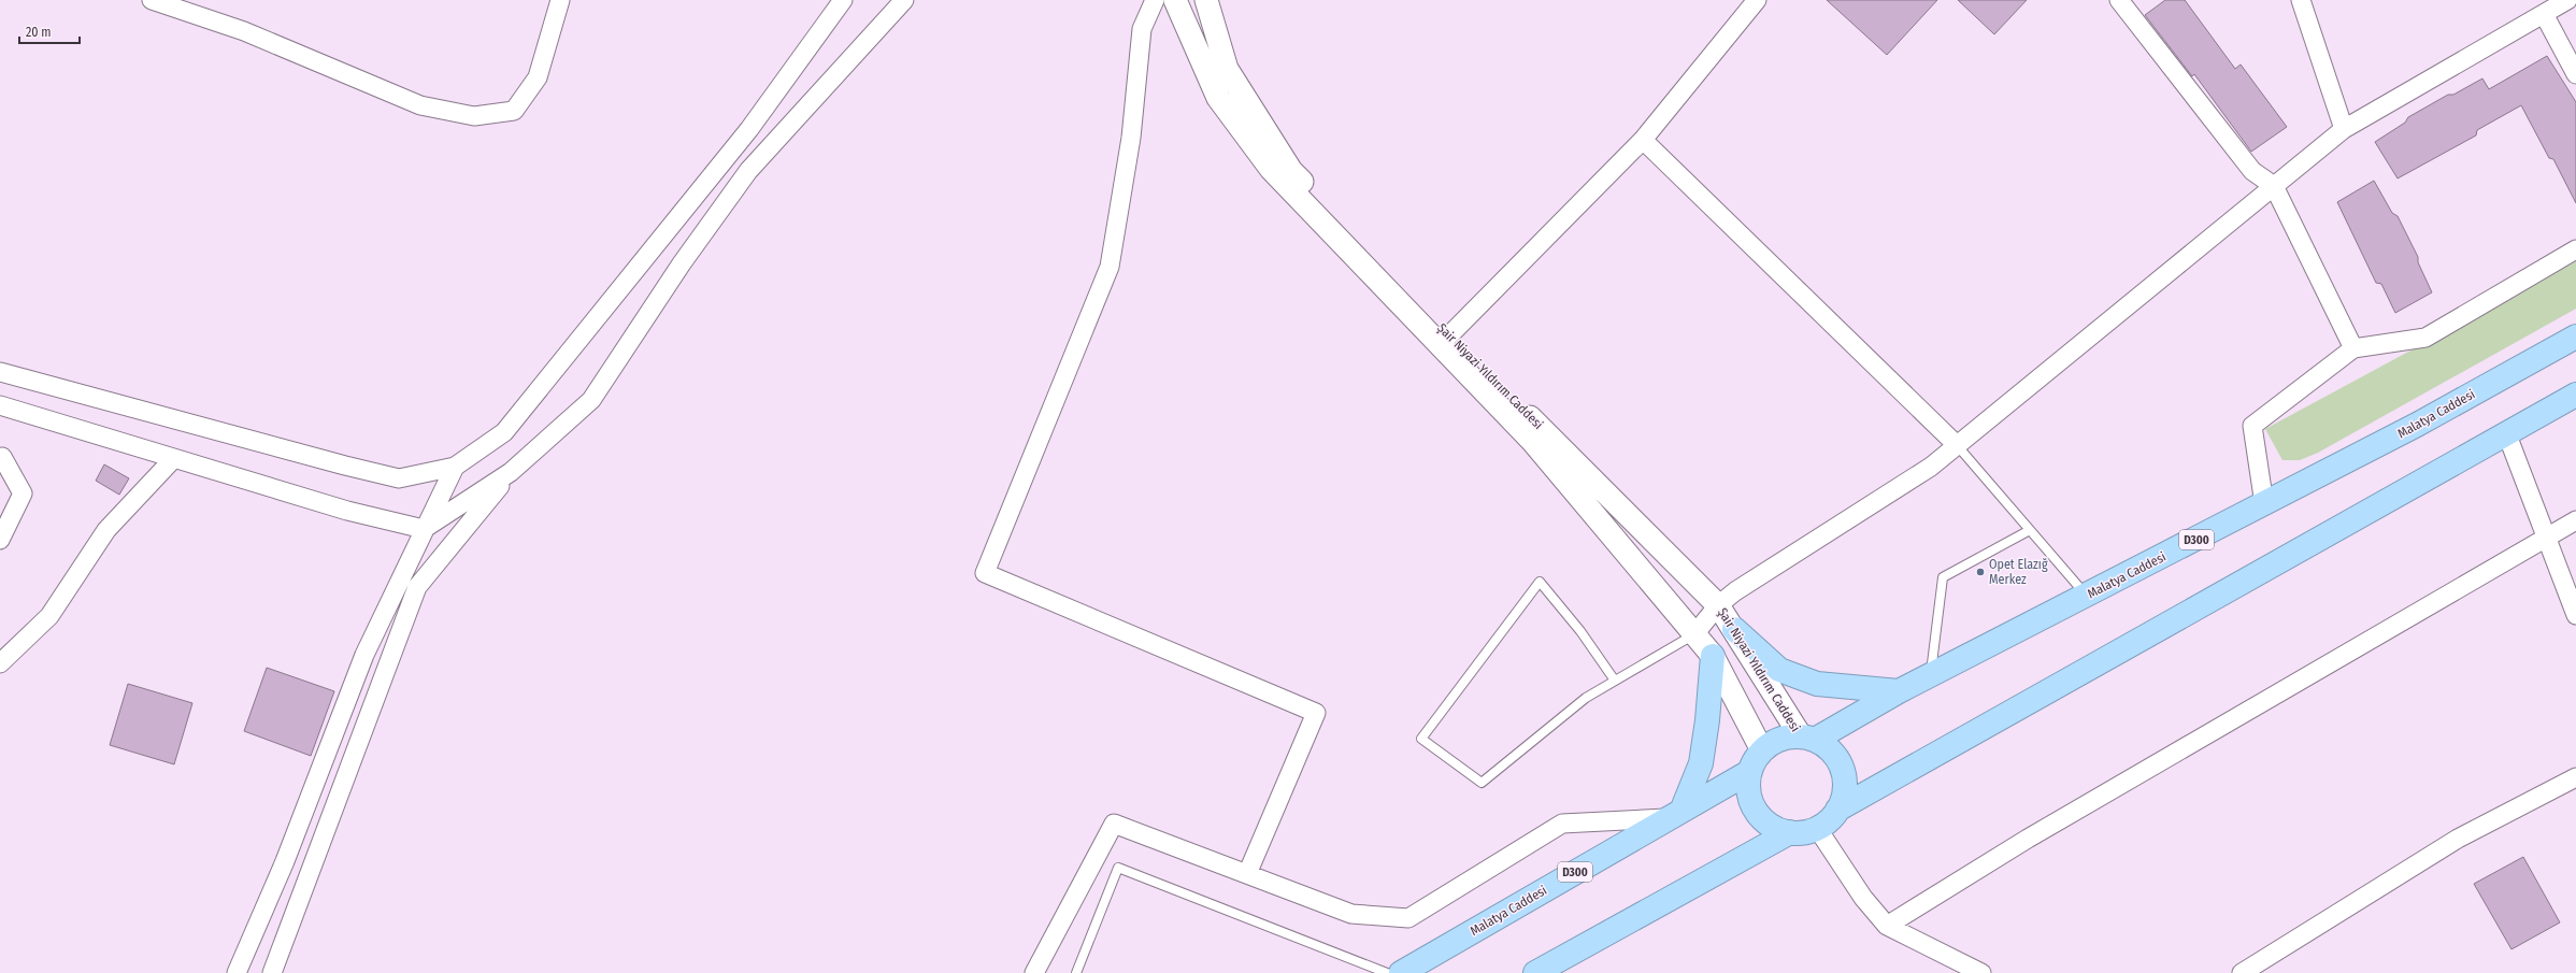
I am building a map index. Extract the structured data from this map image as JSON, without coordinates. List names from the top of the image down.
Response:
{
  "streets": {
    "highway": ["Malatya Caddesi", "D300"],
    "street": ["Şair Niyazi Yıldırım Caddesi"]
  },
  "crossings": [
    ["Şair Niyazi Yıldırım Caddesi", "Malatya Caddesi"]
  ],
  "places": ["Opet Elazığ Merkez"],
  "scale_bar": "20 m"
}
